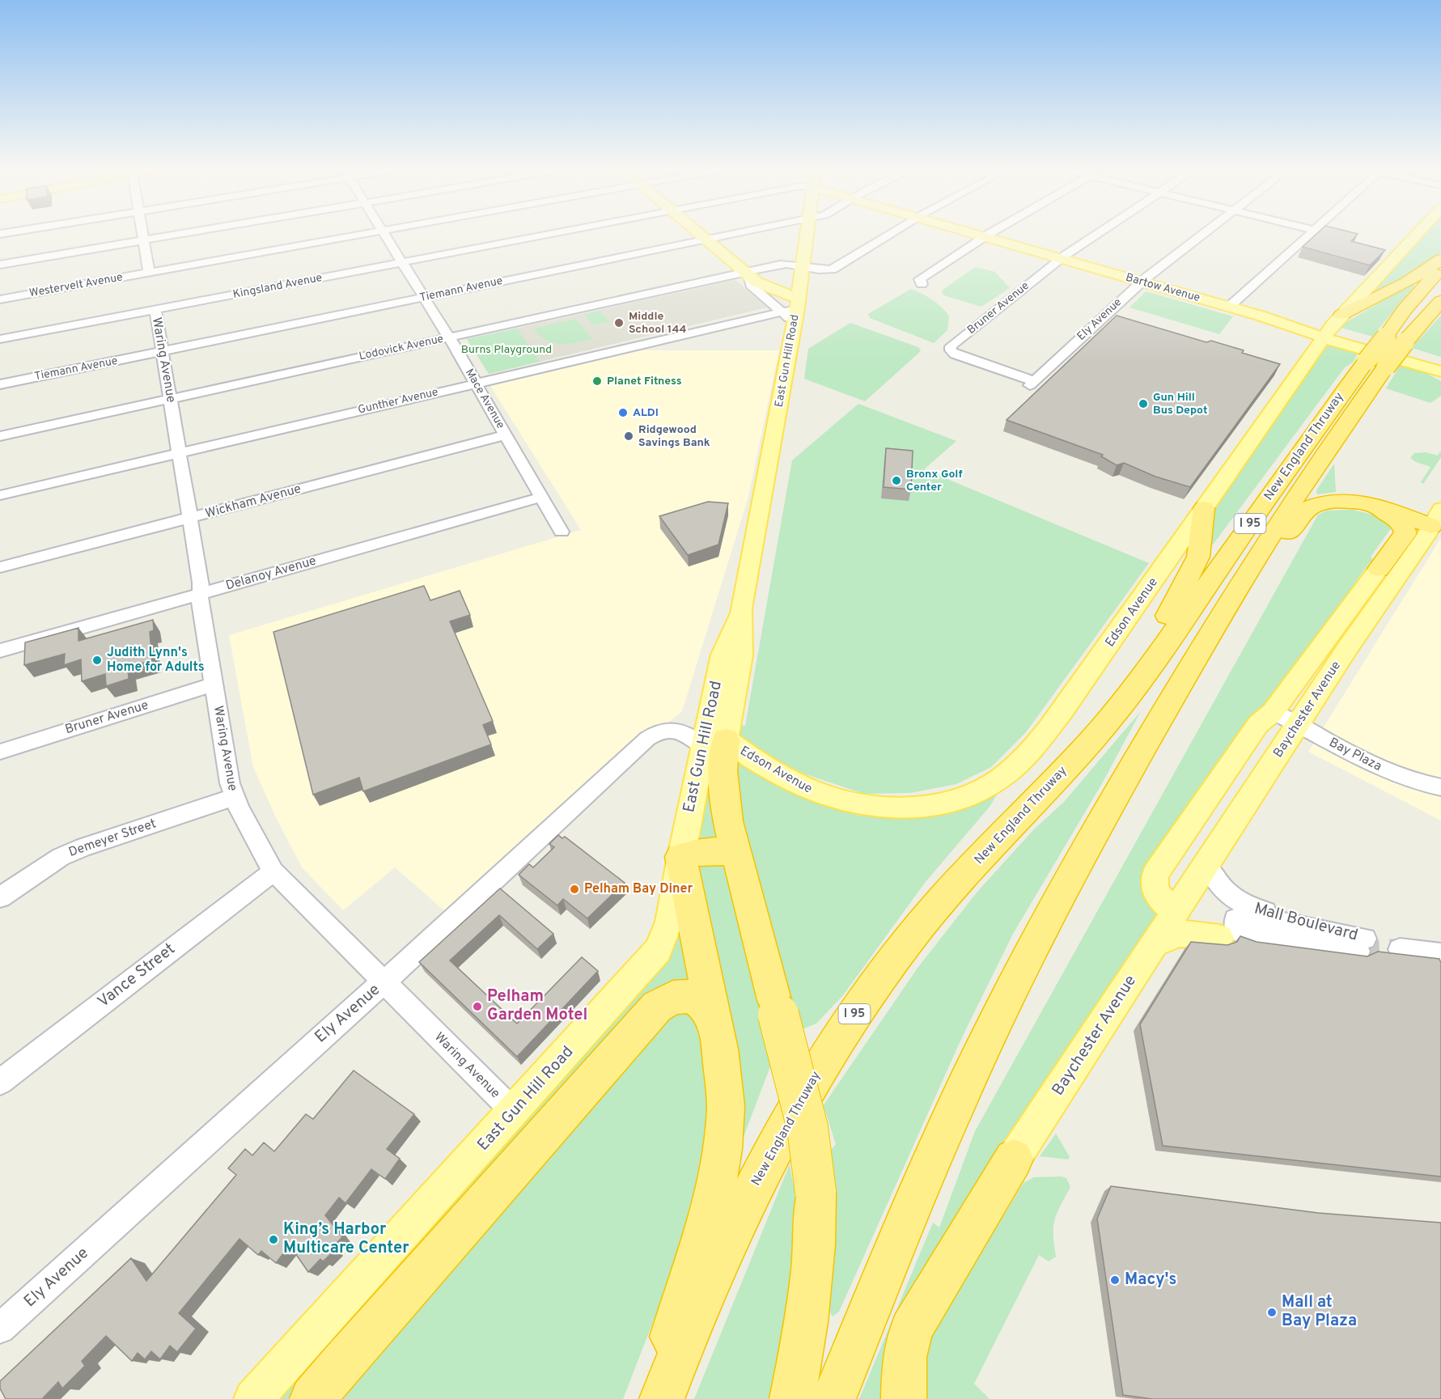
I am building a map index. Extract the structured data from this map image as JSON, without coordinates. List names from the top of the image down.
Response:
{
  "streets": {
    "highway": ["New England Thruway", "I 95"],
    "main road": [
      "Bartow Avenue",
      "East Gun Hill Road",
      "Edson Avenue",
      "Baychester Avenue"
    ],
    "street": [
      "Westervelt Avenue",
      "Kingsland Avenue",
      "Tiemann Avenue",
      "Bruner Avenue",
      "Ely Avenue",
      "Lodovick Avenue",
      "Waring Avenue",
      "Mace Avenue",
      "Gunther Avenue",
      "Wickham Avenue",
      "Delanoy Avenue",
      "Bay Plaza",
      "Demeyer Street",
      "Mall Boulevard",
      "Vance Street"
    ]
  },
  "crossings": [
    ["Kingsland Avenue", "Waring Avenue"],
    ["Kingsland Avenue", "Mace Avenue"],
    ["Bartow Avenue", "Bruner Avenue"],
    ["Bartow Avenue", "Ely Avenue"],
    ["Bartow Avenue", "Edson Avenue"],
    ["Tiemann Avenue", "Waring Avenue"],
    ["Tiemann Avenue", "Mace Avenue"],
    ["Bruner Avenue", "Ely Avenue"],
    ["Bruner Avenue", "Waring Avenue"],
    ["Ely Avenue", "Waring Avenue"],
    ["Ely Avenue", "East Gun Hill Road"],
    ["Ely Avenue", "Edson Avenue"],
    ["Lodovick Avenue", "Waring Avenue"],
    ["Lodovick Avenue", "East Gun Hill Road"],
    ["Lodovick Avenue", "Mace Avenue"],
    ["Waring Avenue", "East Gun Hill Road"],
    ["Waring Avenue", "Gunther Avenue"],
    ["Waring Avenue", "Wickham Avenue"],
    ["Waring Avenue", "Delanoy Avenue"],
    ["Waring Avenue", "Demeyer Street"],
    ["Waring Avenue", "Vance Street"],
    ["East Gun Hill Road", "Gunther Avenue"],
    ["East Gun Hill Road", "Edson Avenue"],
    ["Mace Avenue", "Gunther Avenue"],
    ["Mace Avenue", "Wickham Avenue"],
    ["Mace Avenue", "Delanoy Avenue"],
    ["Baychester Avenue", "Bay Plaza"],
    ["Baychester Avenue", "Mall Boulevard"]
  ],
  "parks": ["Burns Playground"],
  "places": [
    "Middle School 144",
    "Planet Fitness",
    "Gun Hill Bus Depot",
    "ALDI",
    "Ridgewood Savings Bank",
    "Bronx Golf Center",
    "Judith Lynn's Home for Adults",
    "Pelham Bay Diner",
    "Pelham Garden Motel",
    "King’s Harbor Multicare Center",
    "Macy's",
    "Mall at Bay Plaza"
  ]
}
